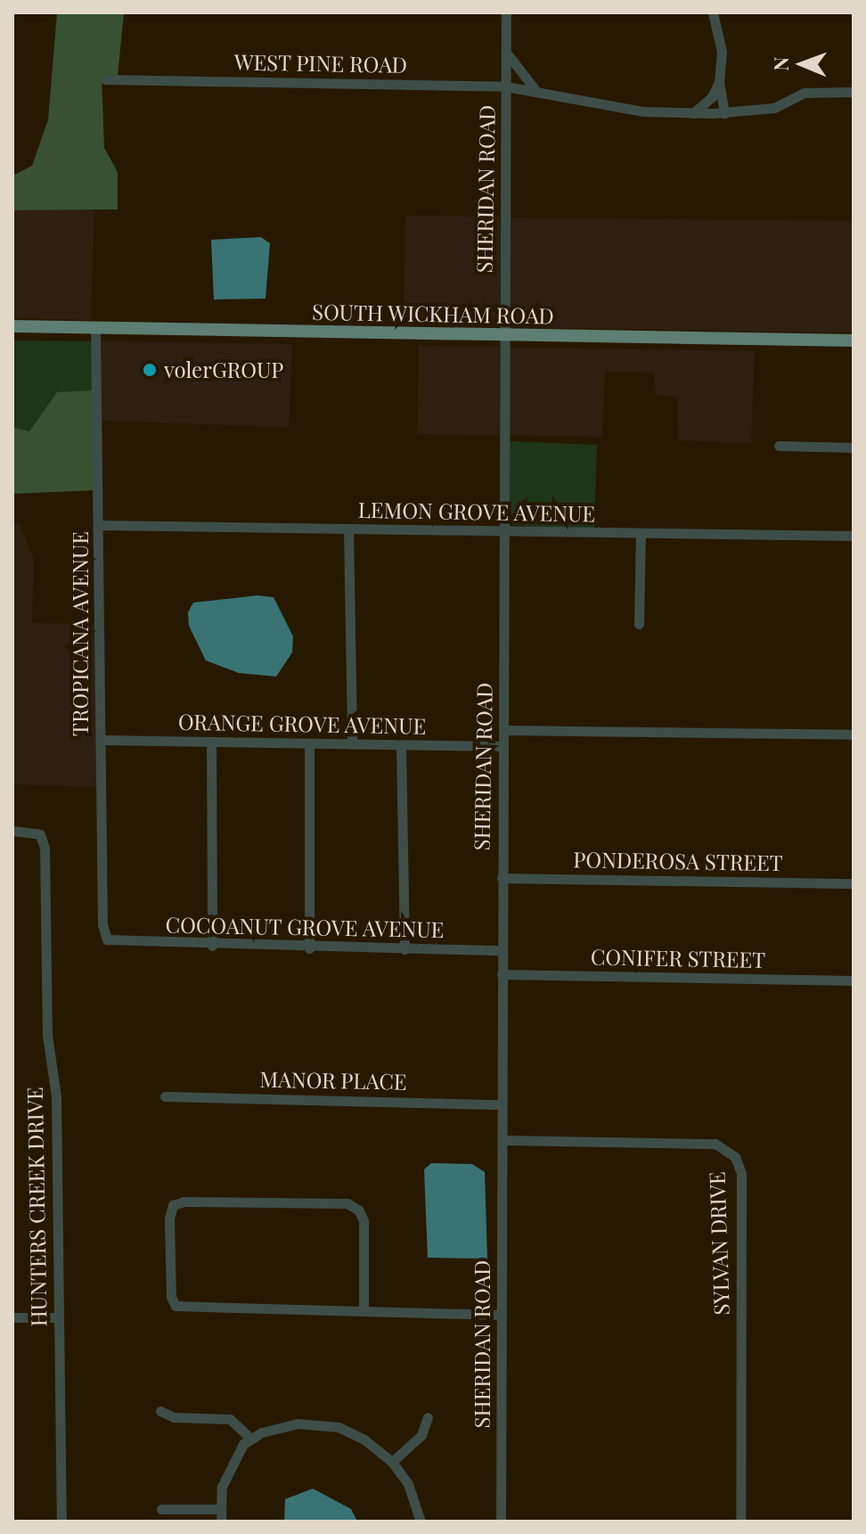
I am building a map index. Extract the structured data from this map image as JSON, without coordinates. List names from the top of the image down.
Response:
{
  "streets": {
    "main road": ["SOUTH WICKHAM ROAD"],
    "street": [
      "WEST PINE ROAD",
      "SHERIDAN ROAD",
      "LEMON GROVE AVENUE",
      "TROPICANA AVENUE",
      "ORANGE GROVE AVENUE",
      "PONDEROSA STREET",
      "COCOANUT GROVE AVENUE",
      "CONIFER STREET",
      "MANOR PLACE",
      "HUNTERS CREEK DRIVE",
      "SYLVAN DRIVE"
    ]
  },
  "crossings": [
    ["WEST PINE ROAD", "SHERIDAN ROAD"],
    ["SHERIDAN ROAD", "SOUTH WICKHAM ROAD"],
    ["SHERIDAN ROAD", "LEMON GROVE AVENUE"],
    ["SHERIDAN ROAD", "ORANGE GROVE AVENUE"],
    ["SHERIDAN ROAD", "PONDEROSA STREET"],
    ["SHERIDAN ROAD", "COCOANUT GROVE AVENUE"],
    ["SHERIDAN ROAD", "CONIFER STREET"],
    ["SHERIDAN ROAD", "MANOR PLACE"],
    ["SHERIDAN ROAD", "SYLVAN DRIVE"],
    ["SOUTH WICKHAM ROAD", "TROPICANA AVENUE"],
    ["LEMON GROVE AVENUE", "TROPICANA AVENUE"],
    ["TROPICANA AVENUE", "ORANGE GROVE AVENUE"],
    ["TROPICANA AVENUE", "COCOANUT GROVE AVENUE"]
  ],
  "places": ["volerGROUP"],
  "north": "left"
}
